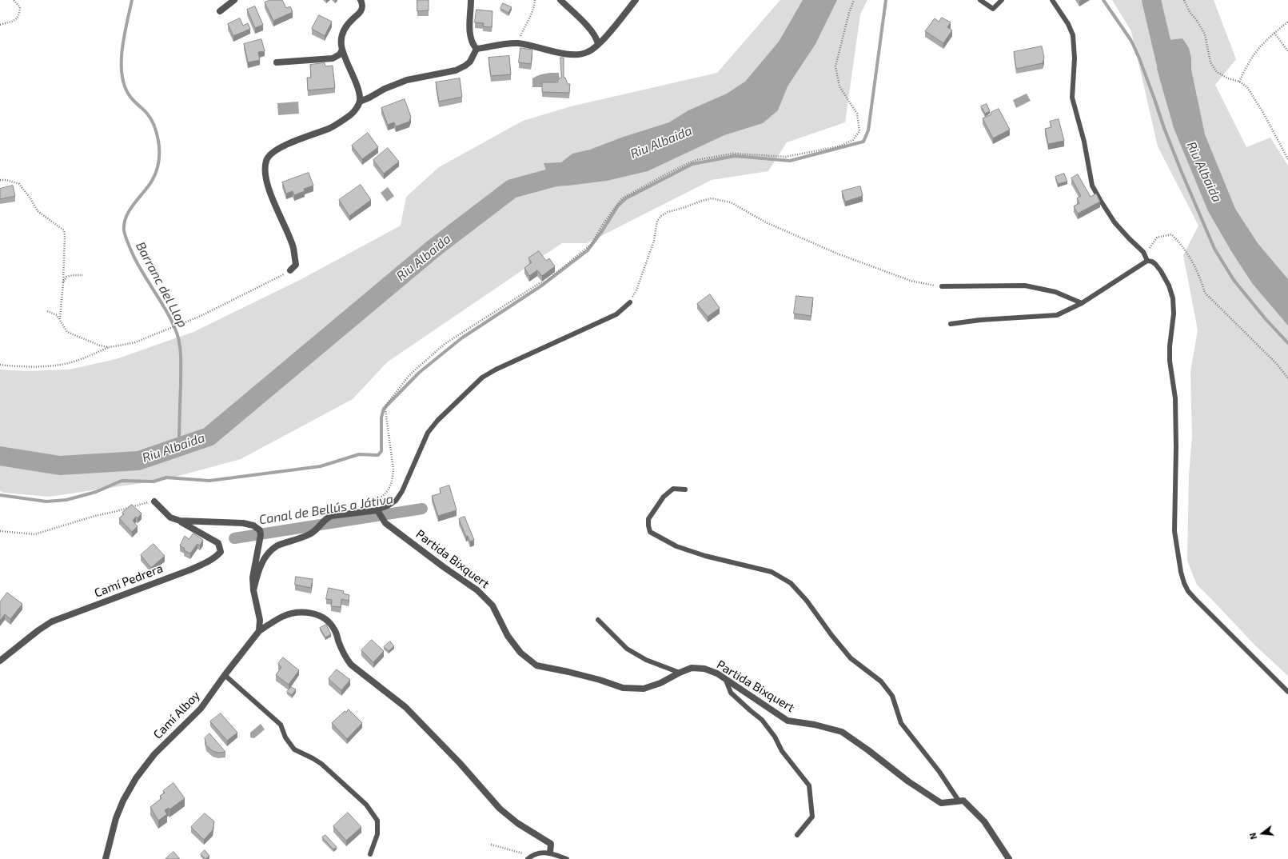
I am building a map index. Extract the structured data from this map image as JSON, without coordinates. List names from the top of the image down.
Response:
{
  "streets": {
    "street": ["Partida Bixquert", "Camí Pedrera", "Camí Alboy"]
  },
  "water": ["Riu Albaida", "Barranc del Llop", "Canal de Bellús a Játiva"],
  "north": "left"
}
